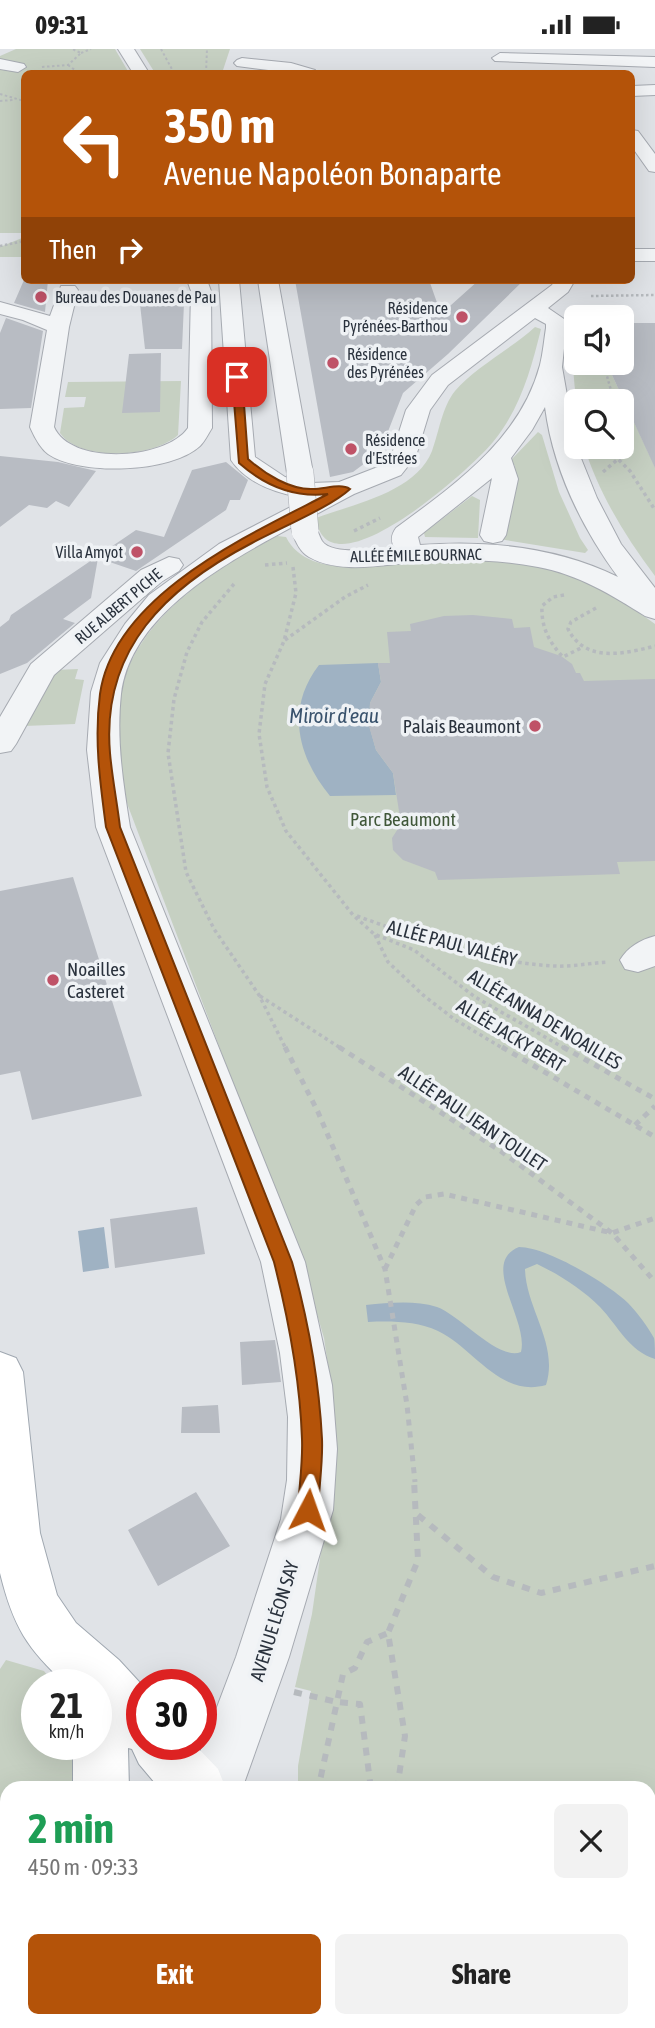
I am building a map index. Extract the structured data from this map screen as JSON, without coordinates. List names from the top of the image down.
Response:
{
  "streets": {
    "street": ["ALLÉE ÉMILE BOURNAC", "RUE ALBERT PICHE", "AVENUE LÉON SAY"],
    "path": [
      "ALLÉE PAUL VALÉRY",
      "ALLÉE ANNA DE NOAILLES",
      "ALLÉE JACKY BERT",
      "ALLÉE PAUL JEAN TOULET"
    ]
  },
  "crossings": [
    ["ALLÉE ÉMILE BOURNAC", "RUE ALBERT PICHE"],
    ["ALLÉE ÉMILE BOURNAC", "AVENUE LÉON SAY"],
    ["RUE ALBERT PICHE", "AVENUE LÉON SAY"],
    ["ALLÉE PAUL VALÉRY", "ALLÉE ANNA DE NOAILLES"],
    ["ALLÉE ANNA DE NOAILLES", "ALLÉE JACKY BERT"]
  ],
  "water": ["Miroir d'eau"],
  "parks": ["Parc Beaumont"],
  "places": [
    "Bureau des Douanes de Pau",
    "Résidence Pyrénées-Barthou",
    "Résidence des Pyrénées",
    "Résidence d'Estrées",
    "Villa Amyot",
    "Palais Beaumont",
    "Noailles Casteret"
  ],
  "page": {
    "status": "09:31",
    "turn": ["350 m", "Avenue Napoléon Bonaparte"],
    "then": "Then",
    "speed": "21 km/h",
    "limit": "30",
    "heading": ["2 min", "450 m · 09:33"],
    "buttons": ["Exit", "Share"]
  }
}
